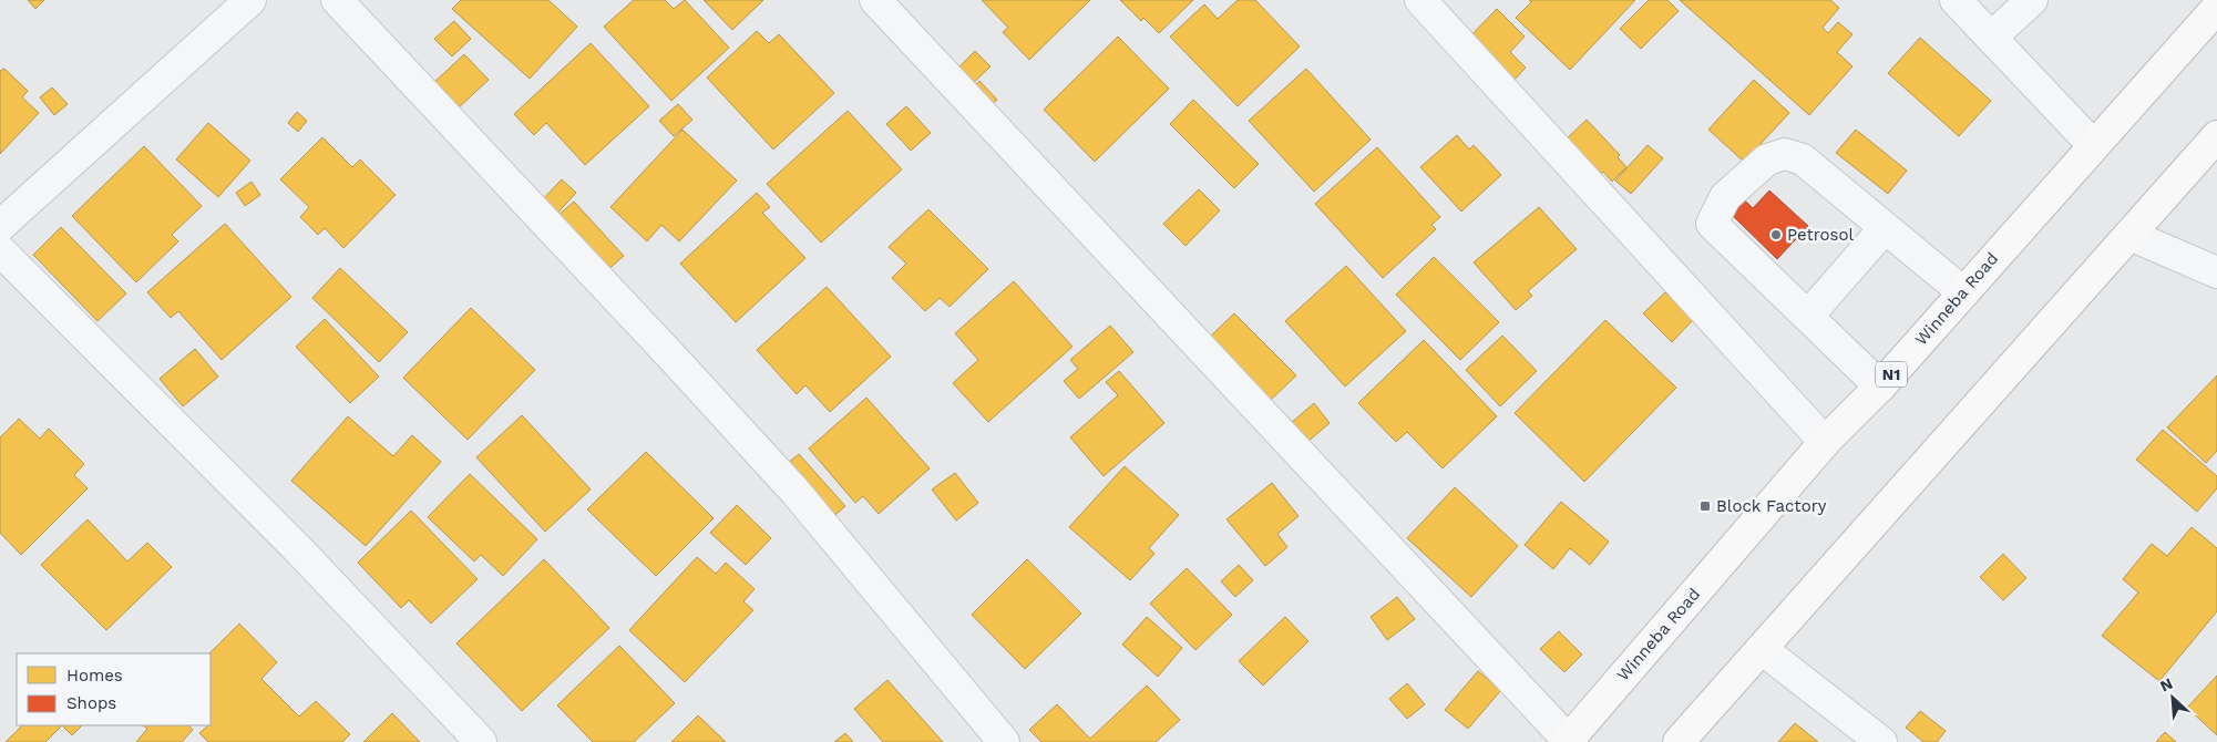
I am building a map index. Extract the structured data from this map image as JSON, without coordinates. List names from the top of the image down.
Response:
{
  "streets": {
    "highway": ["Winneba Road", "N1"]
  },
  "places": {
    "other": ["Petrosol"],
    "transit": ["Block Factory"]
  },
  "legend": ["Homes", "Shops"],
  "north": "top left"
}
